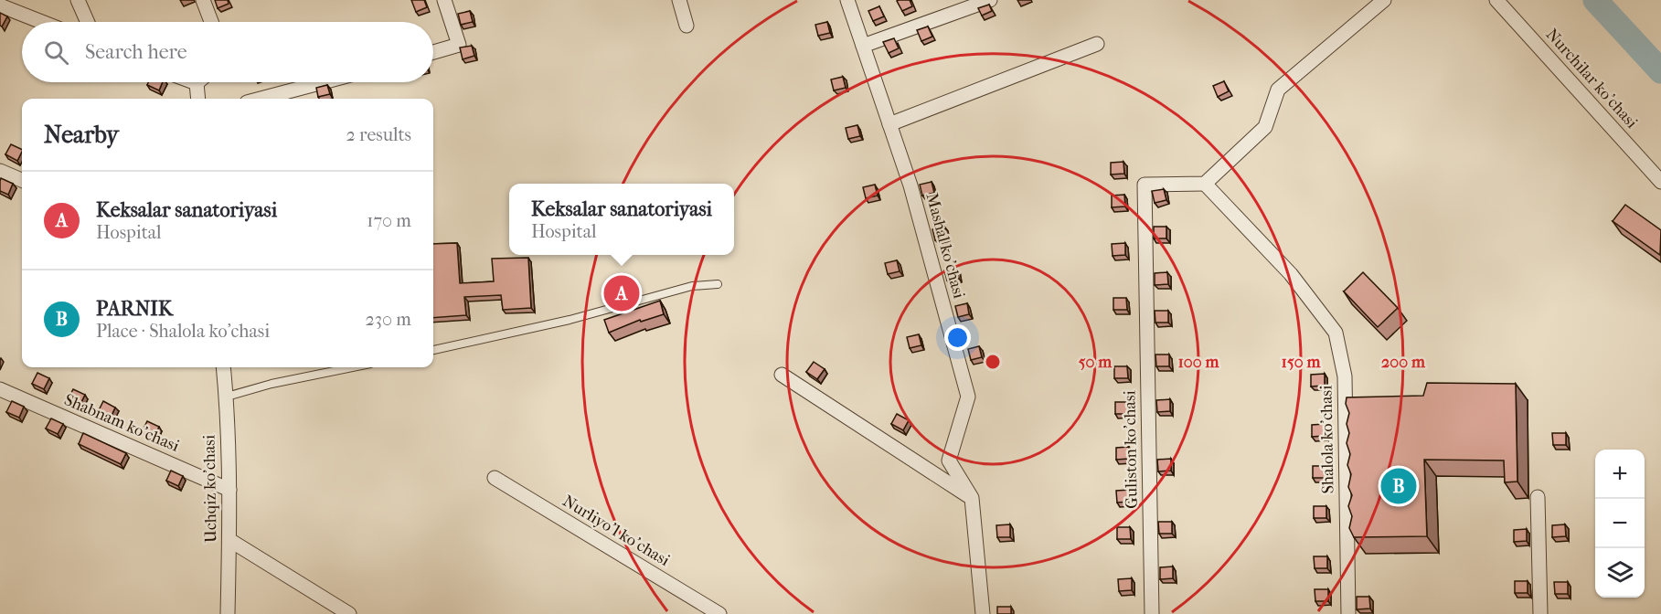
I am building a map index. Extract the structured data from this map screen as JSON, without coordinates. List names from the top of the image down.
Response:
{
  "streets": {
    "street": [
      "Nurchilar ko'chasi",
      "Mashal ko'chasi",
      "Shabnam ko'chasi",
      "Shalola ko'chasi",
      "Guliston ko'chasi",
      "Uchqiz ko'chasi",
      "Nurliyo'l ko'chasi"
    ]
  },
  "crossings": [
    ["Shabnam ko'chasi", "Uchqiz ko'chasi"],
    ["Shalola ko'chasi", "Guliston ko'chasi"]
  ],
  "page": {
    "search": "Search here",
    "heading": ["Nearby", "2 results"],
    "list": [
      {
        "mark": "A",
        "name": "Keksalar sanatoriyasi",
        "note": "Hospital",
        "value": "170 m"
      },
      {
        "mark": "B",
        "name": "PARNIK",
        "note": "Place · Shalola ko'chasi",
        "value": "230 m"
      }
    ],
    "popup": ["Keksalar sanatoriyasi", "Hospital"],
    "pins": ["A", "B"],
    "map_buttons": ["+", "−"]
  },
  "rings": [
    "50 m",
    "100 m",
    "150 m",
    "200 m"
  ]
}
